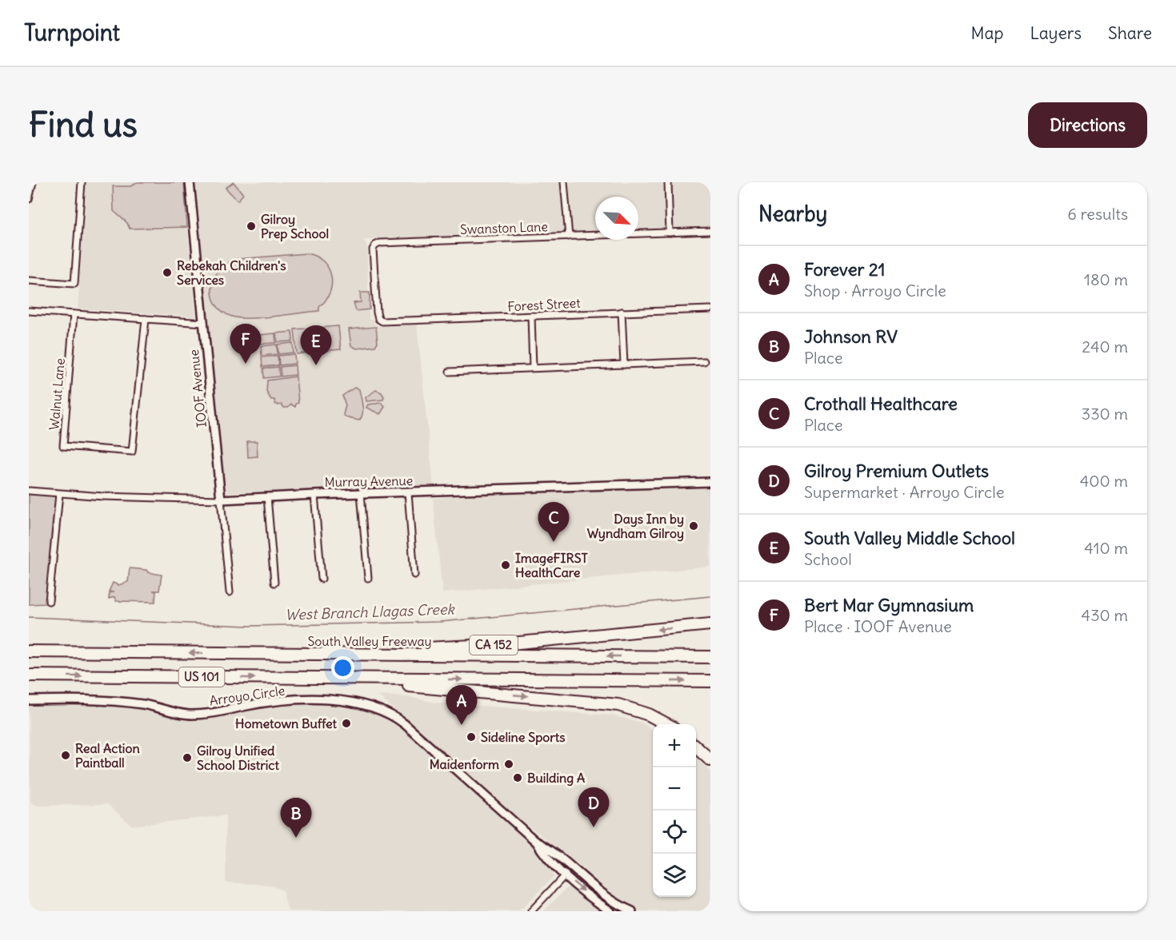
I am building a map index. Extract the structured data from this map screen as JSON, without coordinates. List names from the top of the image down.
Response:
{
  "streets": {
    "highway": ["South Valley Freeway", "CA 152", "US 101"],
    "street": [
      "Swanston Lane",
      "Forest Street",
      "IOOF Avenue",
      "Walnut Lane",
      "Murray Avenue",
      "Arroyo Circle"
    ]
  },
  "crossings": [
    ["Swanston Lane", "Forest Street"],
    ["IOOF Avenue", "Murray Avenue"],
    ["South Valley Freeway", "CA 152"]
  ],
  "water": ["West Branch Llagas Creek"],
  "places": [
    "Gilroy Prep School",
    "Rebekah Children's Services",
    "Days Inn by Wyndham Gilroy",
    "ImageFIRST HealthCare",
    "Hometown Buffet",
    "Sideline Sports",
    "Real Action Paintball",
    "Gilroy Unified School District",
    "Maidenform",
    "Building A"
  ],
  "north": "bottom right",
  "page": {
    "header": "Turnpoint",
    "nav": ["Map", "Layers", "Share"],
    "buttons": "Directions",
    "title": "Find us",
    "heading": ["Nearby", "6 results"],
    "list": [
      {
        "mark": "A",
        "name": "Forever 21",
        "note": "Shop · Arroyo Circle",
        "value": "180 m"
      },
      {
        "mark": "B",
        "name": "Johnson RV",
        "note": "Place",
        "value": "240 m"
      },
      {
        "mark": "C",
        "name": "Crothall Healthcare",
        "note": "Place",
        "value": "330 m"
      },
      {
        "mark": "D",
        "name": "Gilroy Premium Outlets",
        "note": "Supermarket · Arroyo Circle",
        "value": "400 m"
      },
      {
        "mark": "E",
        "name": "South Valley Middle School",
        "note": "School",
        "value": "410 m"
      },
      {
        "mark": "F",
        "name": "Bert Mar Gymnasium",
        "note": "Place · IOOF Avenue",
        "value": "430 m"
      }
    ],
    "pins": [
      "F",
      "E",
      "C",
      "A",
      "D",
      "B"
    ],
    "map_buttons": ["+", "−"]
  }
}
